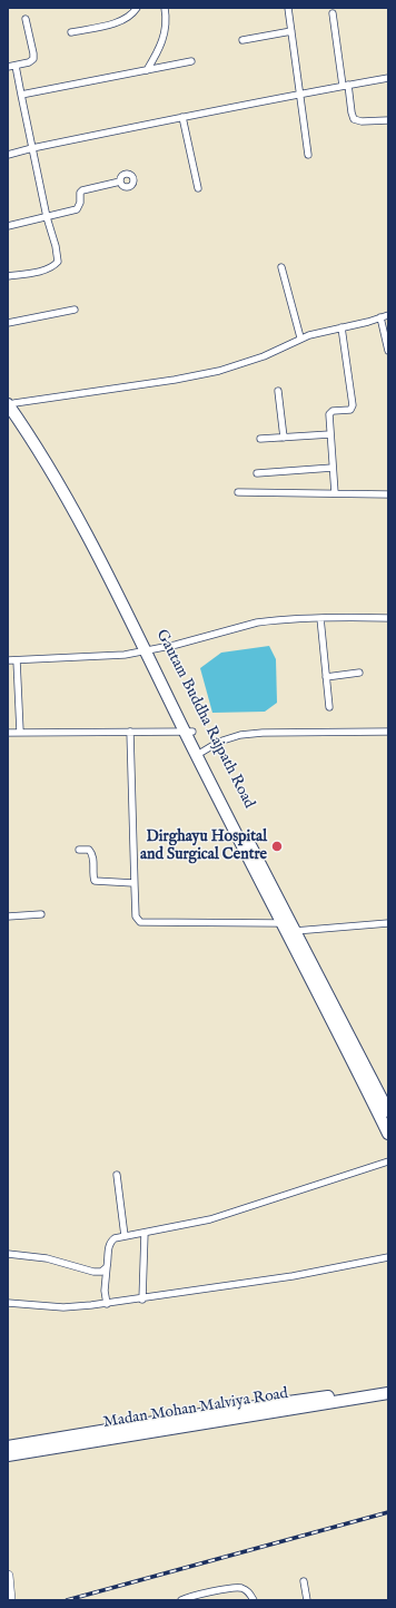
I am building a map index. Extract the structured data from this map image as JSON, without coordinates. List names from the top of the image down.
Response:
{
  "streets": {
    "highway": ["Gautam Buddha Rajpath Road", "Madan Mohan Malviya Road"]
  },
  "places": ["Dirghayu Hospital and Surgical Centre"]
}
